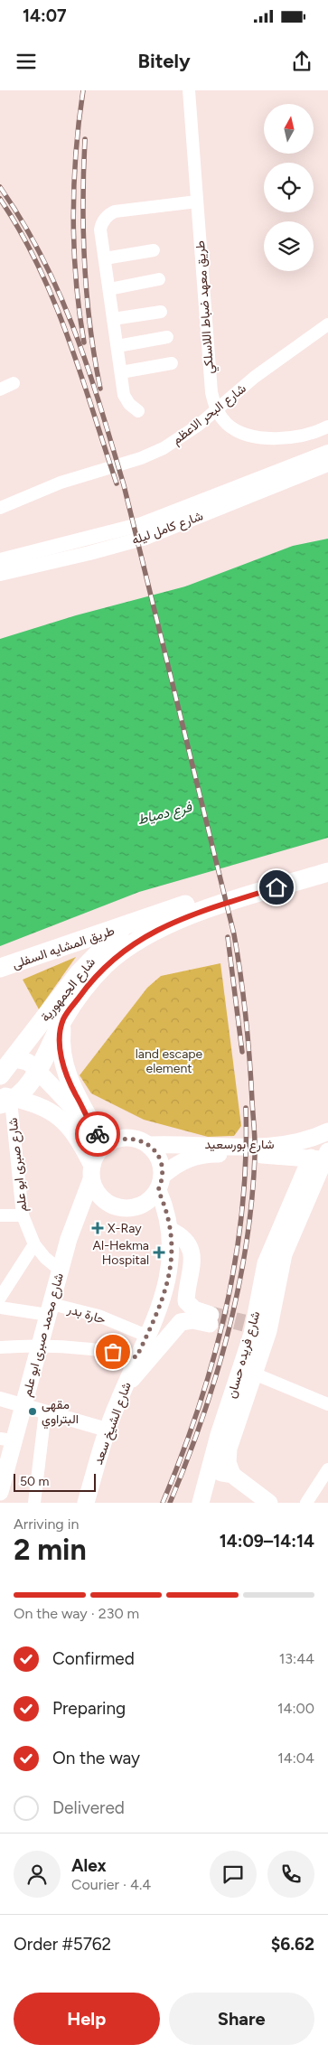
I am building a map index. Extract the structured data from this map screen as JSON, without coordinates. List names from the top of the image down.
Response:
{
  "streets": {
    "main road": [
      "طريق المشايه السفلى",
      "شارع الجمهورية",
      "شارع بورسعيد",
      "شارع محمد صبرى ابو علم",
      "شارع فريده حسان",
      "شارع الشيخ سعد"
    ],
    "street": [
      "طريق معهد ضباط اللاسلكي",
      "شارع البحر الاعظم",
      "شارع كامل ليله",
      "شارع صبرى ابو علم",
      "حارة بدر"
    ]
  },
  "crossings": [
    ["طريق معهد ضباط اللاسلكي", "شارع البحر الاعظم"],
    ["طريق المشايه السفلى", "شارع الجمهورية"],
    ["شارع الجمهورية", "شارع صبرى ابو علم"],
    ["شارع بورسعيد", "شارع محمد صبرى ابو علم"],
    ["شارع بورسعيد", "شارع فريده حسان"],
    ["شارع بورسعيد", "شارع الشيخ سعد"],
    ["شارع صبرى ابو علم", "شارع محمد صبرى ابو علم"],
    ["حارة بدر", "شارع محمد صبرى ابو علم"],
    ["حارة بدر", "شارع الشيخ سعد"],
    ["شارع محمد صبرى ابو علم", "شارع الشيخ سعد"]
  ],
  "water": ["فرع دمياط"],
  "parks": ["land escape element"],
  "places": {
    "health": ["X-Ray", "Al-Hekma Hospital"],
    "other": ["مقهى البتراوي"]
  },
  "scale_bar": "50 m",
  "north": "top",
  "page": {
    "status": "14:07",
    "header": "Bitely",
    "scale": "50 m",
    "heading": ["2 min", "Arriving in", "14:09–14:14"],
    "panel": [
      "Alex",
      "Courier · 4.4",
      "Order #5762",
      "$6.62"
    ],
    "bar": "On the way · 230 m",
    "list": [
      ["Confirmed", "13:44"],
      ["Preparing", "14:00"],
      ["On the way", "14:04"],
      "Delivered"
    ],
    "buttons": ["Help", "Share"]
  }
}
